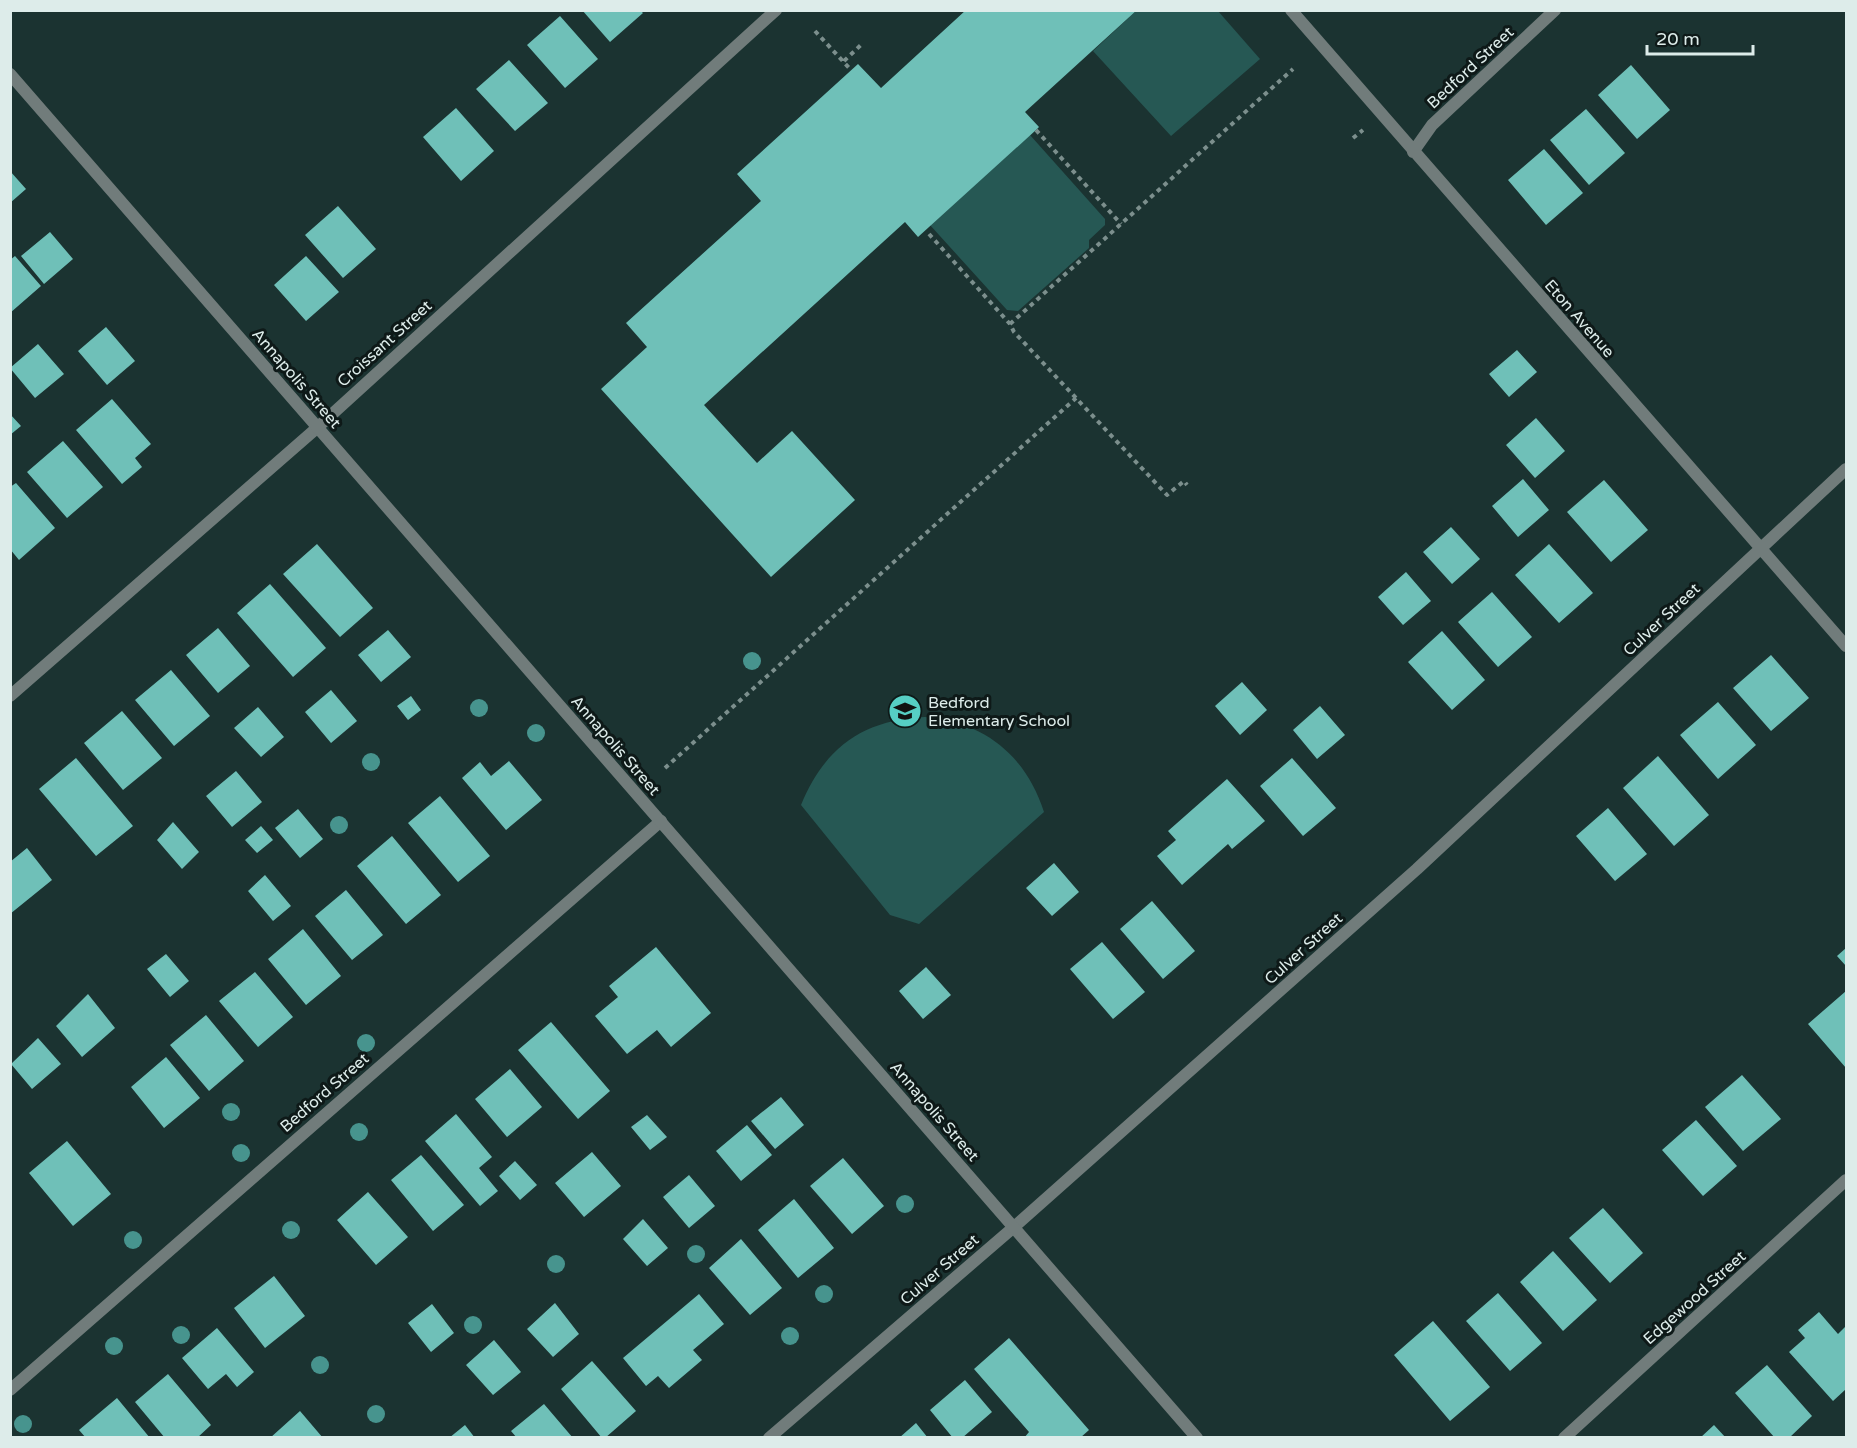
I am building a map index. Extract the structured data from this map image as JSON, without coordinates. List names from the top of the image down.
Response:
{
  "streets": {
    "street": [
      "Bedford Street",
      "Eton Avenue",
      "Croissant Street",
      "Annapolis Street",
      "Culver Street",
      "Edgewood Street"
    ]
  },
  "crossings": [
    ["Bedford Street", "Eton Avenue"],
    ["Bedford Street", "Annapolis Street"],
    ["Eton Avenue", "Culver Street"],
    ["Croissant Street", "Annapolis Street"],
    ["Annapolis Street", "Culver Street"]
  ],
  "places": {
    "school or university": ["Bedford Elementary School"]
  },
  "scale_bar": "20 m"
}
